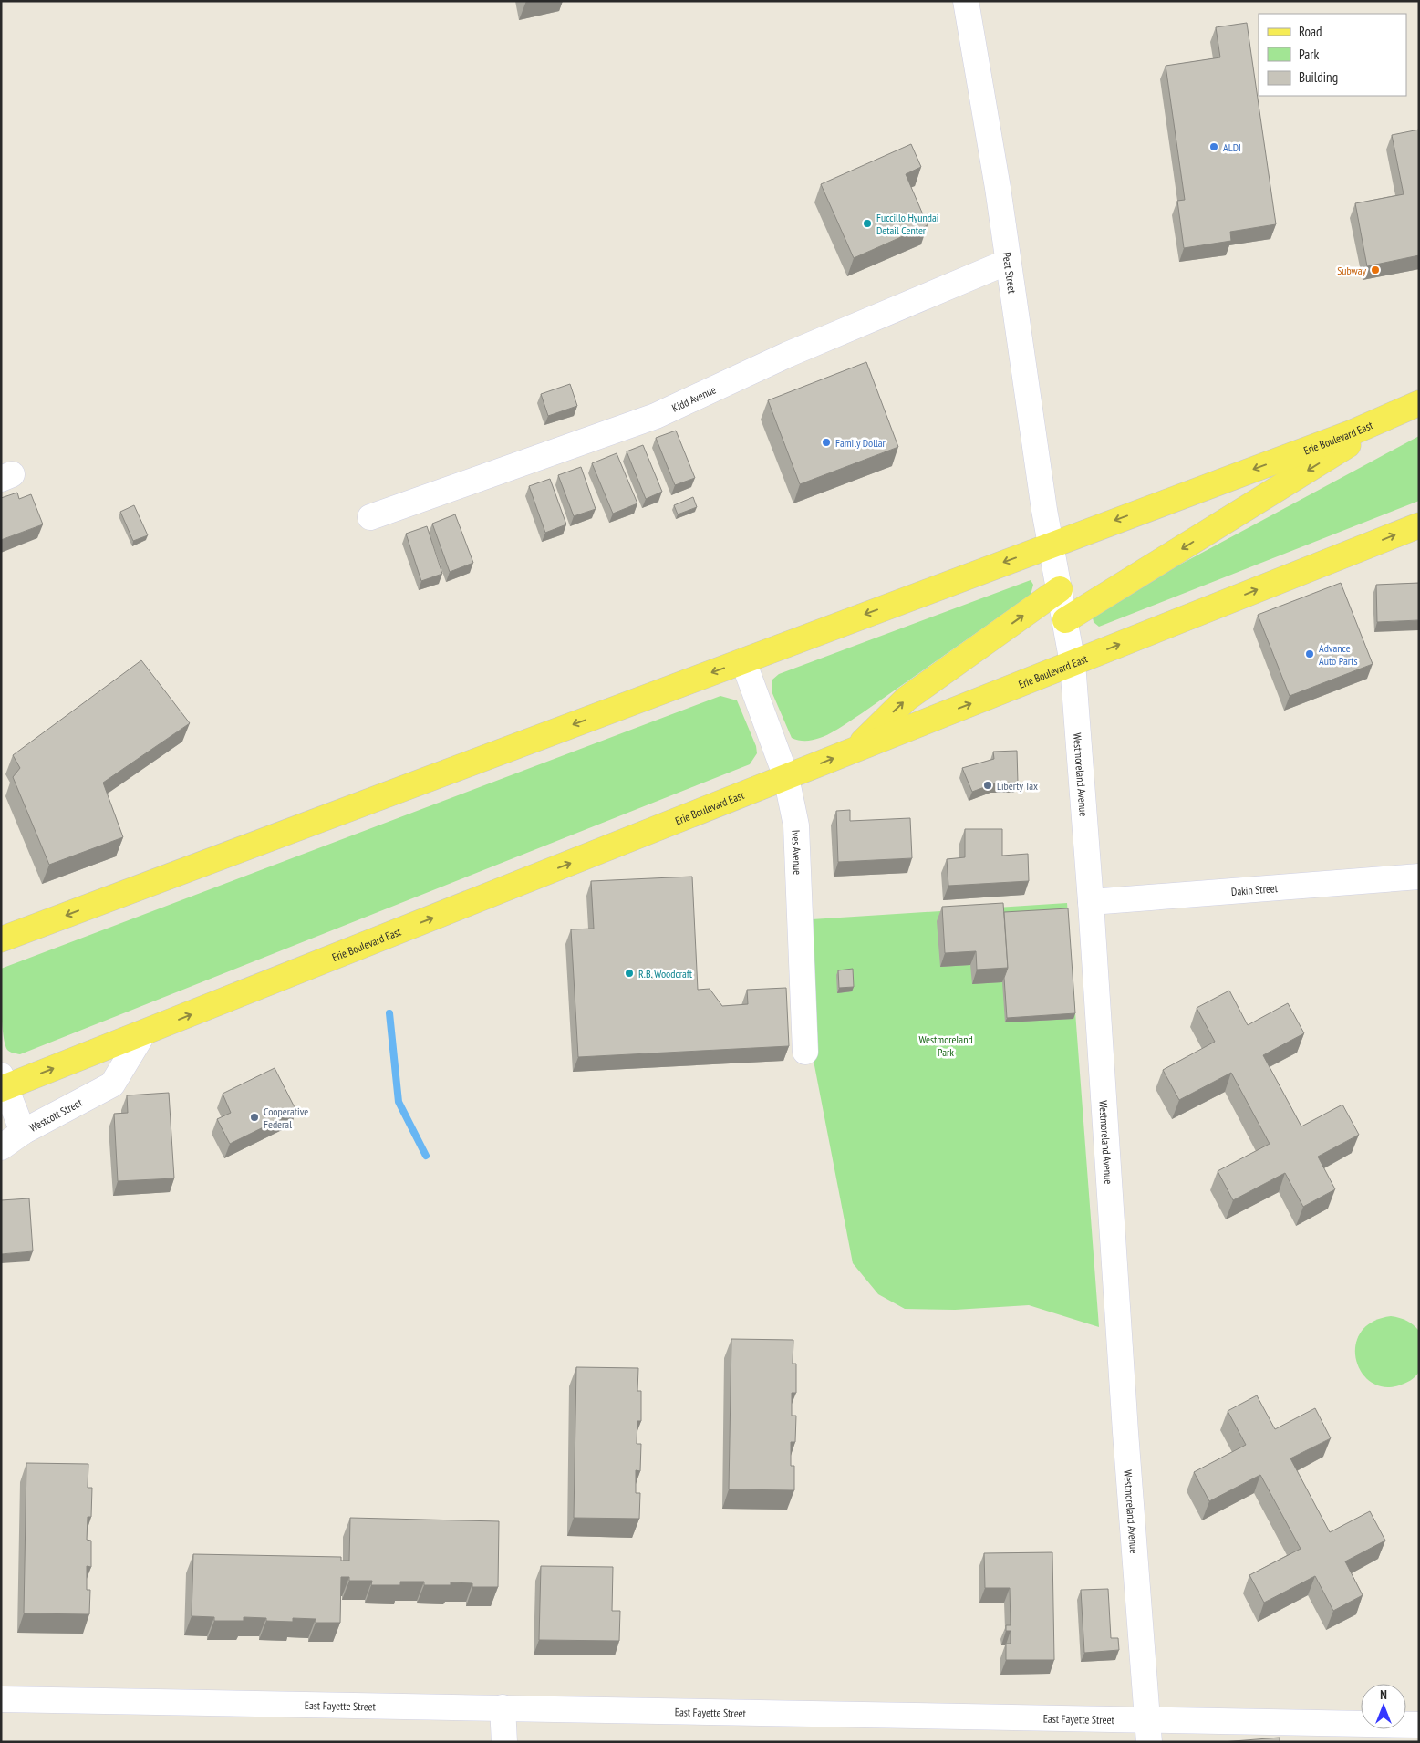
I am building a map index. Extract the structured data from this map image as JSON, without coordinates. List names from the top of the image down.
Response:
{
  "streets": {
    "main road": ["Erie Boulevard East"],
    "street": [
      "Peat Street",
      "Kidd Avenue",
      "Westmoreland Avenue",
      "Ives Avenue",
      "Dakin Street",
      "Westcott Street",
      "East Fayette Street"
    ]
  },
  "crossings": [
    ["Peat Street", "Kidd Avenue"],
    ["Peat Street", "Erie Boulevard East"],
    ["Peat Street", "Westmoreland Avenue"],
    ["Erie Boulevard East", "Westmoreland Avenue"],
    ["Erie Boulevard East", "Ives Avenue"],
    ["Erie Boulevard East", "Westcott Street"],
    ["Westmoreland Avenue", "Dakin Street"],
    ["Westmoreland Avenue", "East Fayette Street"]
  ],
  "parks": ["Westmoreland Park"],
  "places": [
    "ALDI",
    "Fuccillo Hyundai Detail Center",
    "Subway",
    "Family Dollar",
    "Advance Auto Parts",
    "Liberty Tax",
    "R.B. Woodcraft",
    "Cooperative Federal"
  ],
  "legend": ["Road", "Park", "Building"],
  "north": "top"
}
